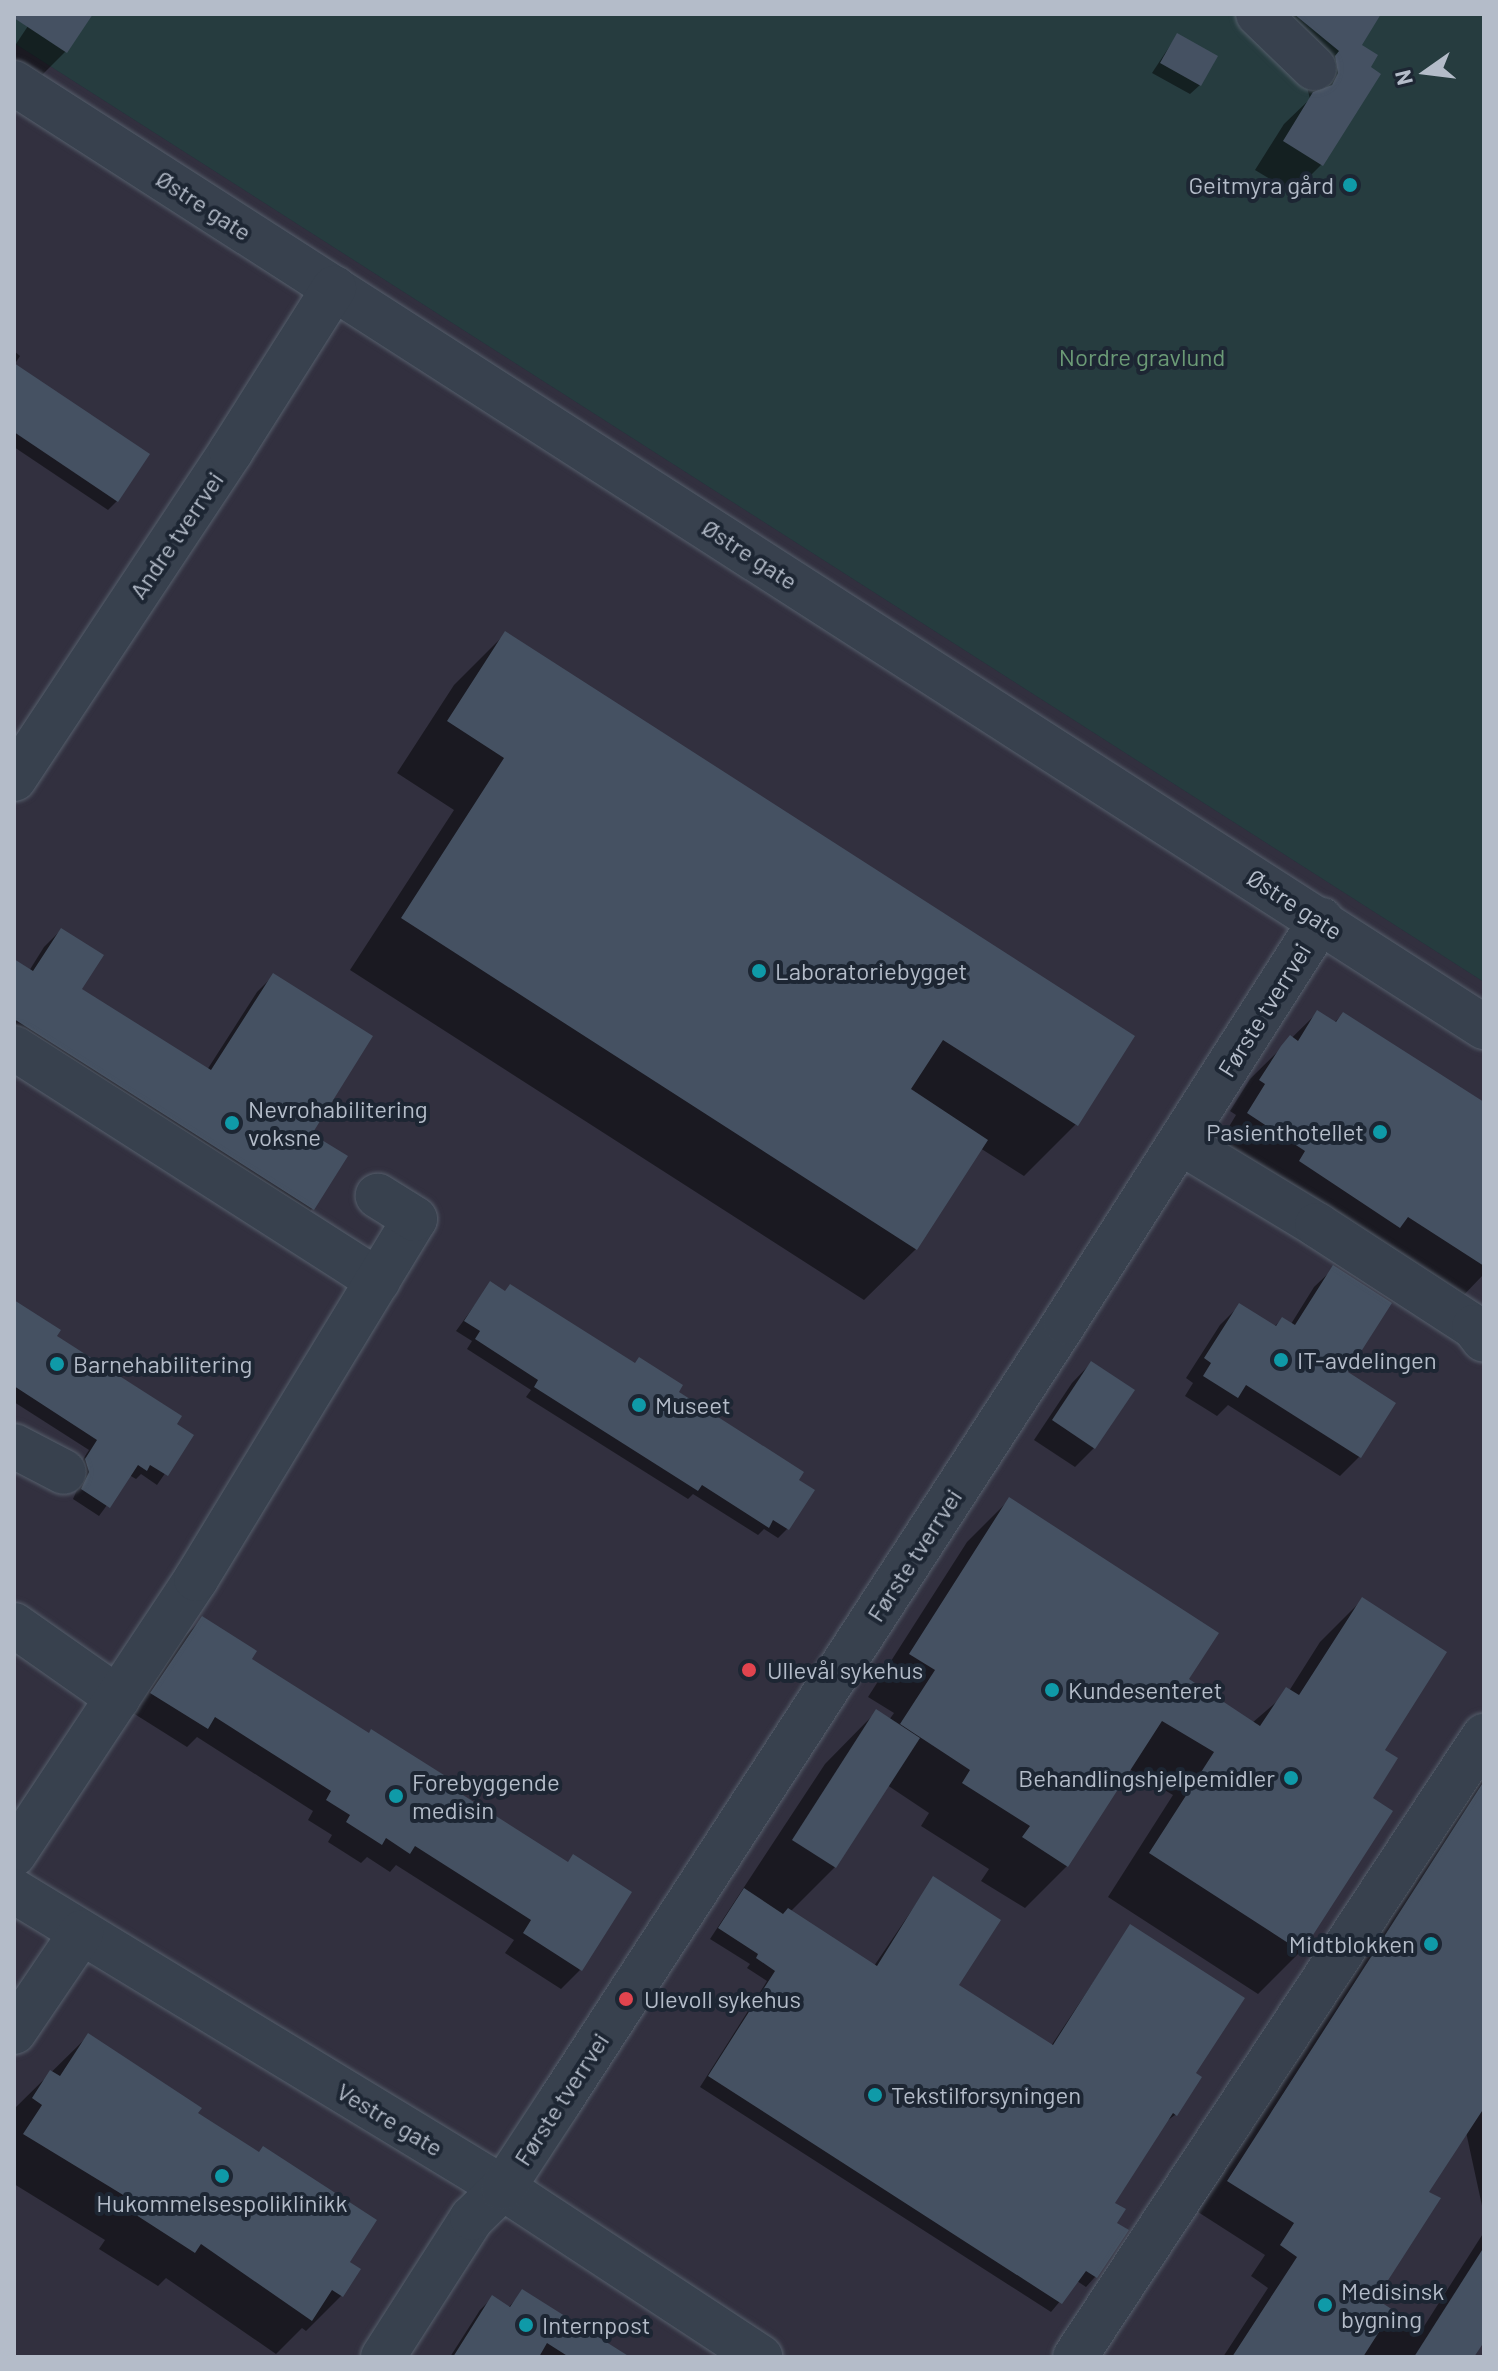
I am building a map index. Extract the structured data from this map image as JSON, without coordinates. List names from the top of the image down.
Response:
{
  "streets": {
    "street": [
      "Østre gate",
      "Andre tverrvei",
      "Første tverrvei",
      "Vestre gate"
    ]
  },
  "crossings": [
    ["Østre gate", "Andre tverrvei"],
    ["Østre gate", "Første tverrvei"],
    ["Første tverrvei", "Vestre gate"]
  ],
  "parks": ["Nordre gravlund"],
  "places": [
    "Geitmyra gård",
    "Laboratoriebygget",
    "Nevrohabilitering voksne",
    "Pasienthotellet",
    "IT-avdelingen",
    "Barnehabilitering",
    "Museet",
    "Ullevål sykehus",
    "Kundesenteret",
    "Behandlingshjelpemidler",
    "Forebyggende medisin",
    "Midtblokken",
    "Ulevoll sykehus",
    "Tekstilforsyningen",
    "Hukommelsespoliklinikk",
    "Medisinsk bygning",
    "Internpost"
  ],
  "north": "left"
}
